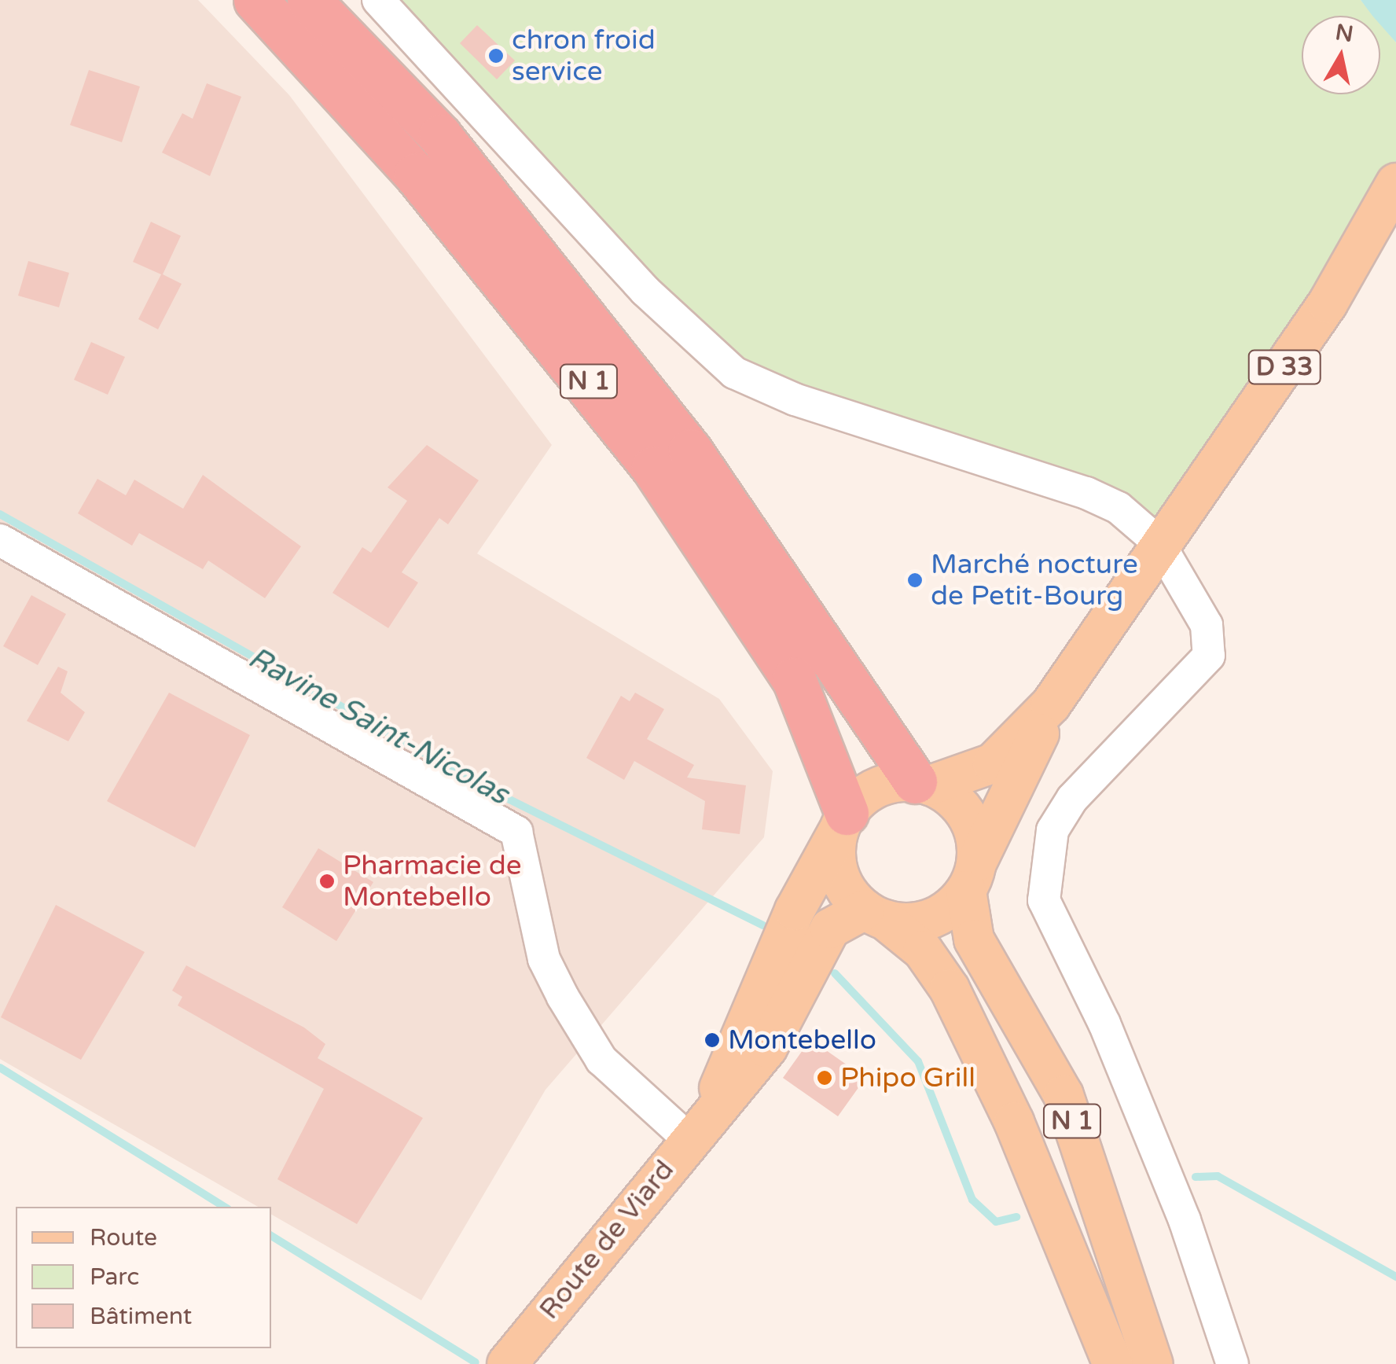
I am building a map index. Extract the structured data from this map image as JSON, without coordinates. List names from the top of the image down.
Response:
{
  "streets": {
    "highway": ["N 1"],
    "main road": ["D 33", "Route de Viard"]
  },
  "crossings": [
    ["D 33", "N 1"],
    ["D 33", "Route de Viard"],
    ["N 1", "Route de Viard"]
  ],
  "water": ["Ravine Saint-Nicolas"],
  "places": [
    "chron froid service",
    "Marché nocture de Petit-Bourg",
    "Pharmacie de Montebello",
    "Montebello",
    "Phipo Grill"
  ],
  "legend": ["Route", "Parc", "Bâtiment"],
  "north": "top"
}
